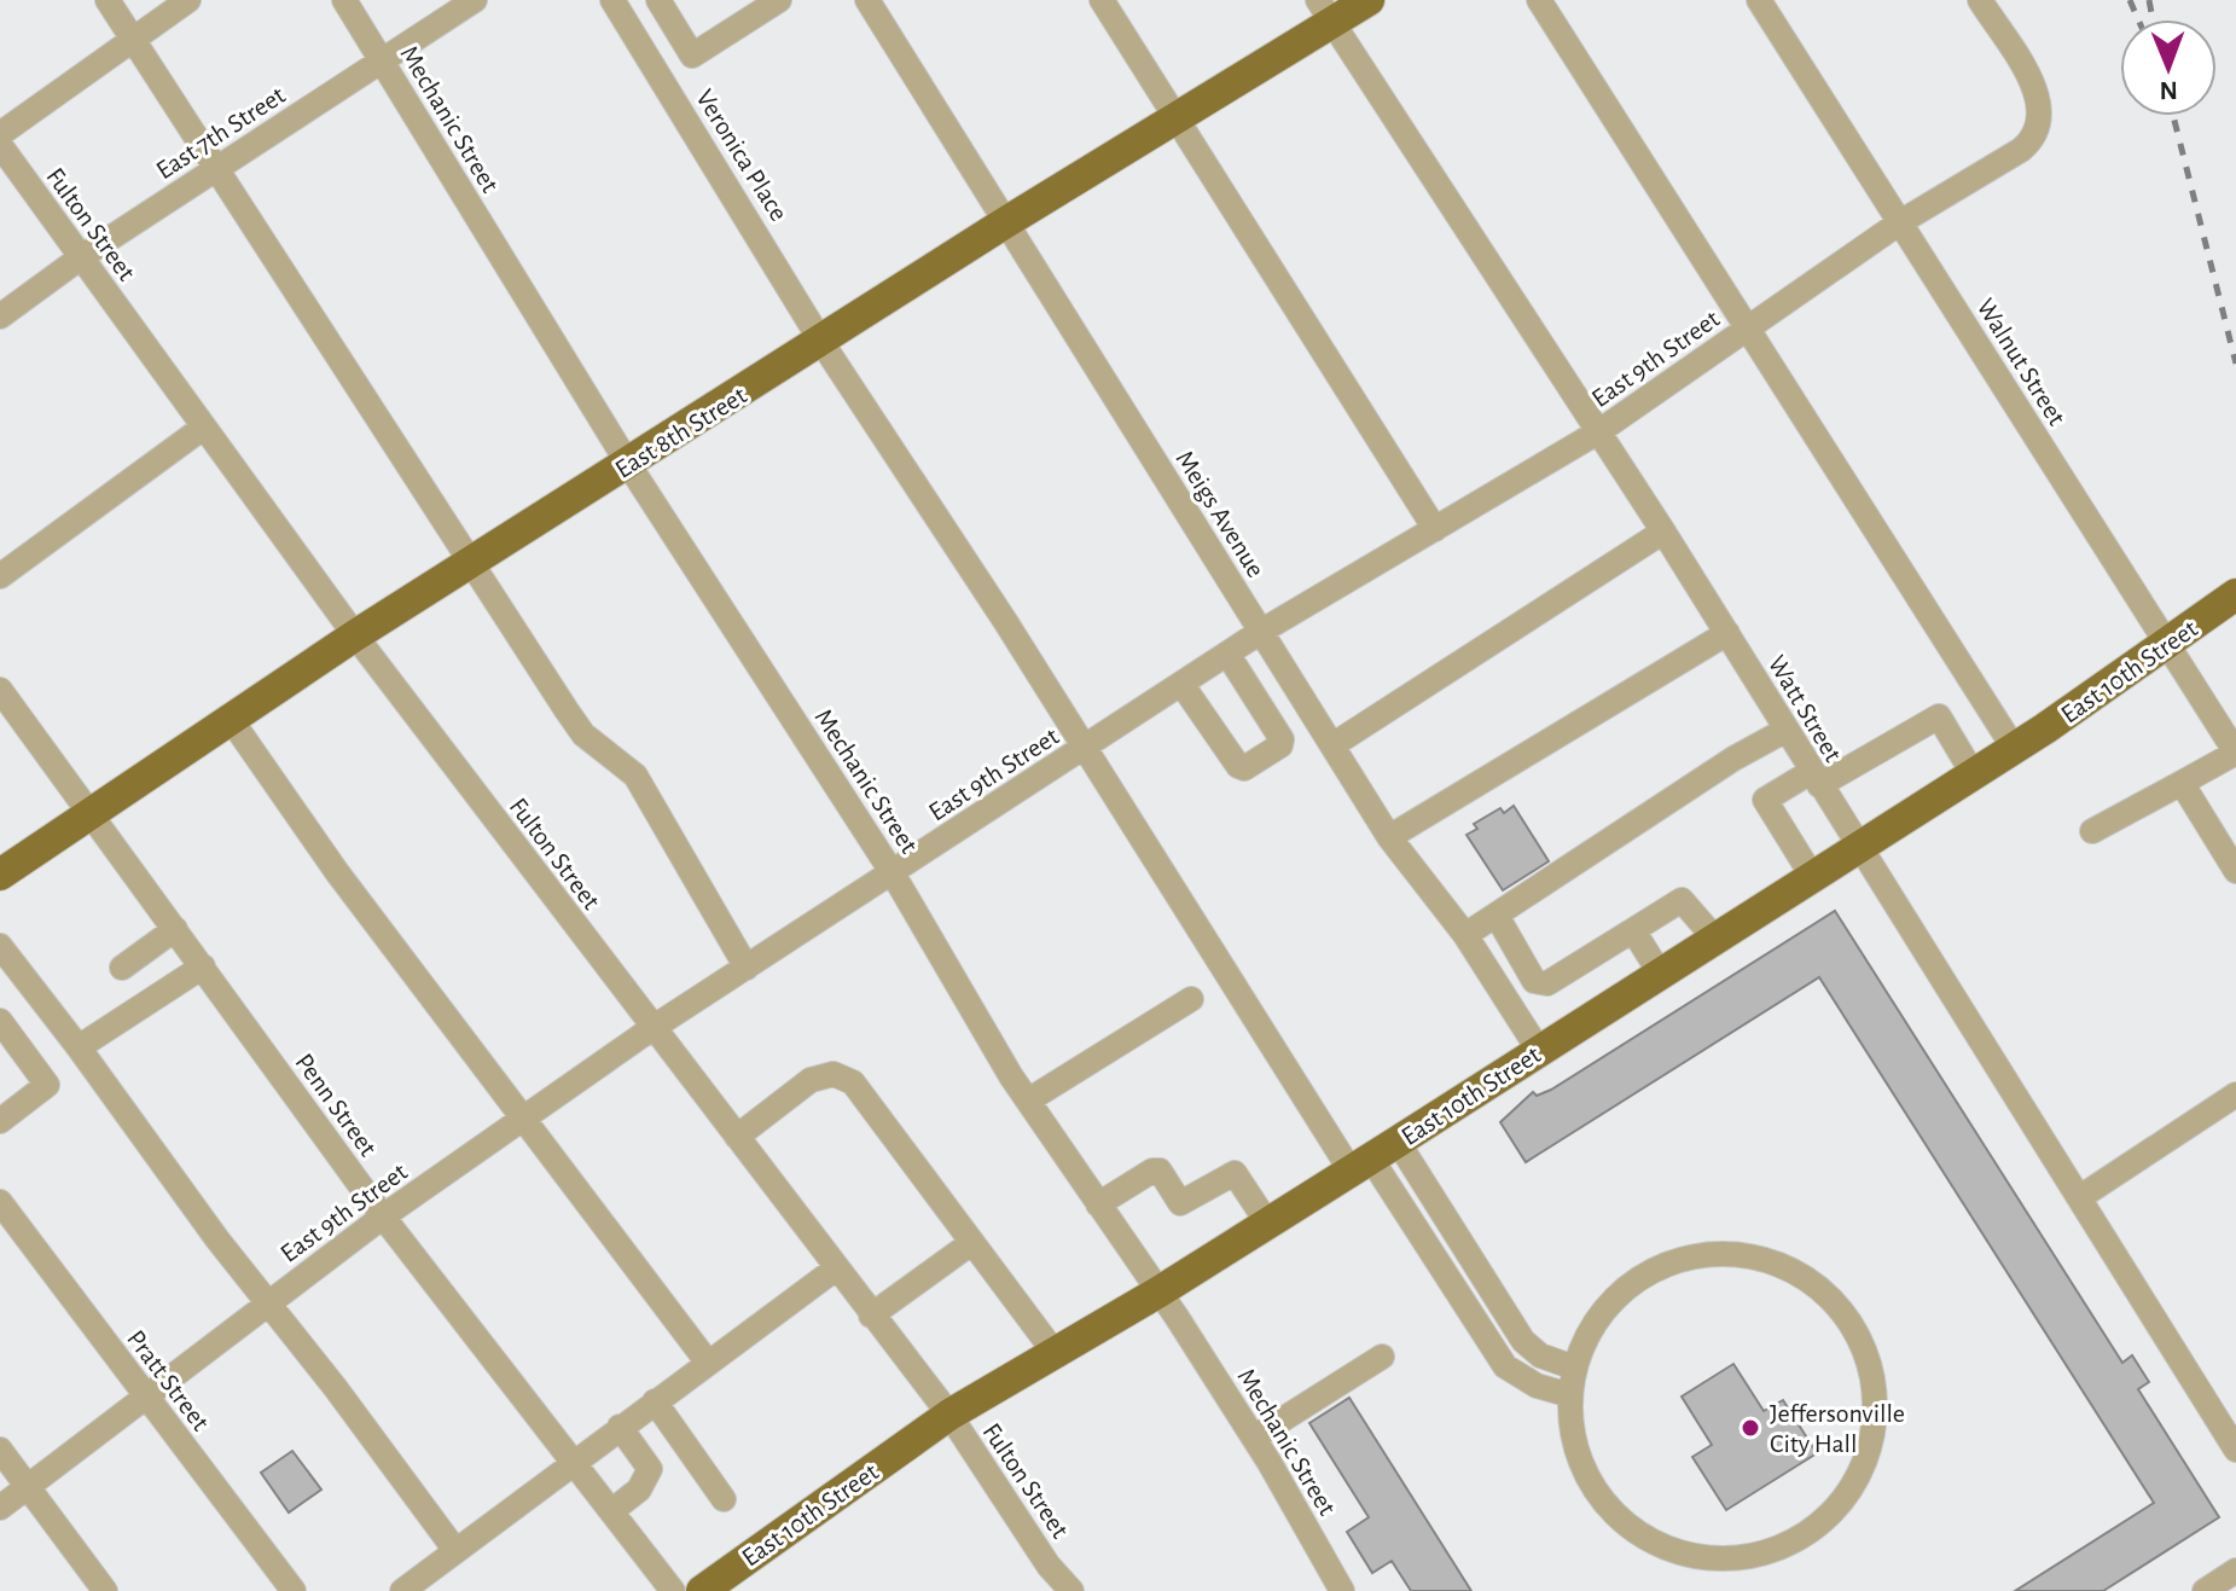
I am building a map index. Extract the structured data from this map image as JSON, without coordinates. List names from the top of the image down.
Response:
{
  "streets": {
    "main road": ["East 8th Street", "East 10th Street"],
    "street": [
      "Mechanic Street",
      "East 7th Street",
      "Veronica Place",
      "Fulton Street",
      "East 9th Street",
      "Walnut Street",
      "Meigs Avenue",
      "Watt Street",
      "Penn Street",
      "Pratt Street"
    ]
  },
  "crossings": [
    ["Mechanic Street", "East 7th Street"],
    ["Mechanic Street", "East 9th Street"],
    ["Mechanic Street", "East 8th Street"],
    ["Mechanic Street", "East 10th Street"],
    ["East 7th Street", "Fulton Street"],
    ["Veronica Place", "East 9th Street"],
    ["Veronica Place", "East 8th Street"],
    ["Veronica Place", "East 10th Street"],
    ["Fulton Street", "East 9th Street"],
    ["Fulton Street", "East 8th Street"],
    ["Fulton Street", "East 10th Street"],
    ["East 9th Street", "Walnut Street"],
    ["East 9th Street", "Meigs Avenue"],
    ["East 9th Street", "Watt Street"],
    ["East 9th Street", "Penn Street"],
    ["East 9th Street", "Pratt Street"],
    ["Walnut Street", "East 10th Street"],
    ["East 8th Street", "Meigs Avenue"],
    ["East 8th Street", "Watt Street"],
    ["East 8th Street", "Penn Street"],
    ["Meigs Avenue", "East 10th Street"],
    ["East 10th Street", "Watt Street"]
  ],
  "places": ["Jeffersonville City Hall"],
  "north": "bottom"
}
